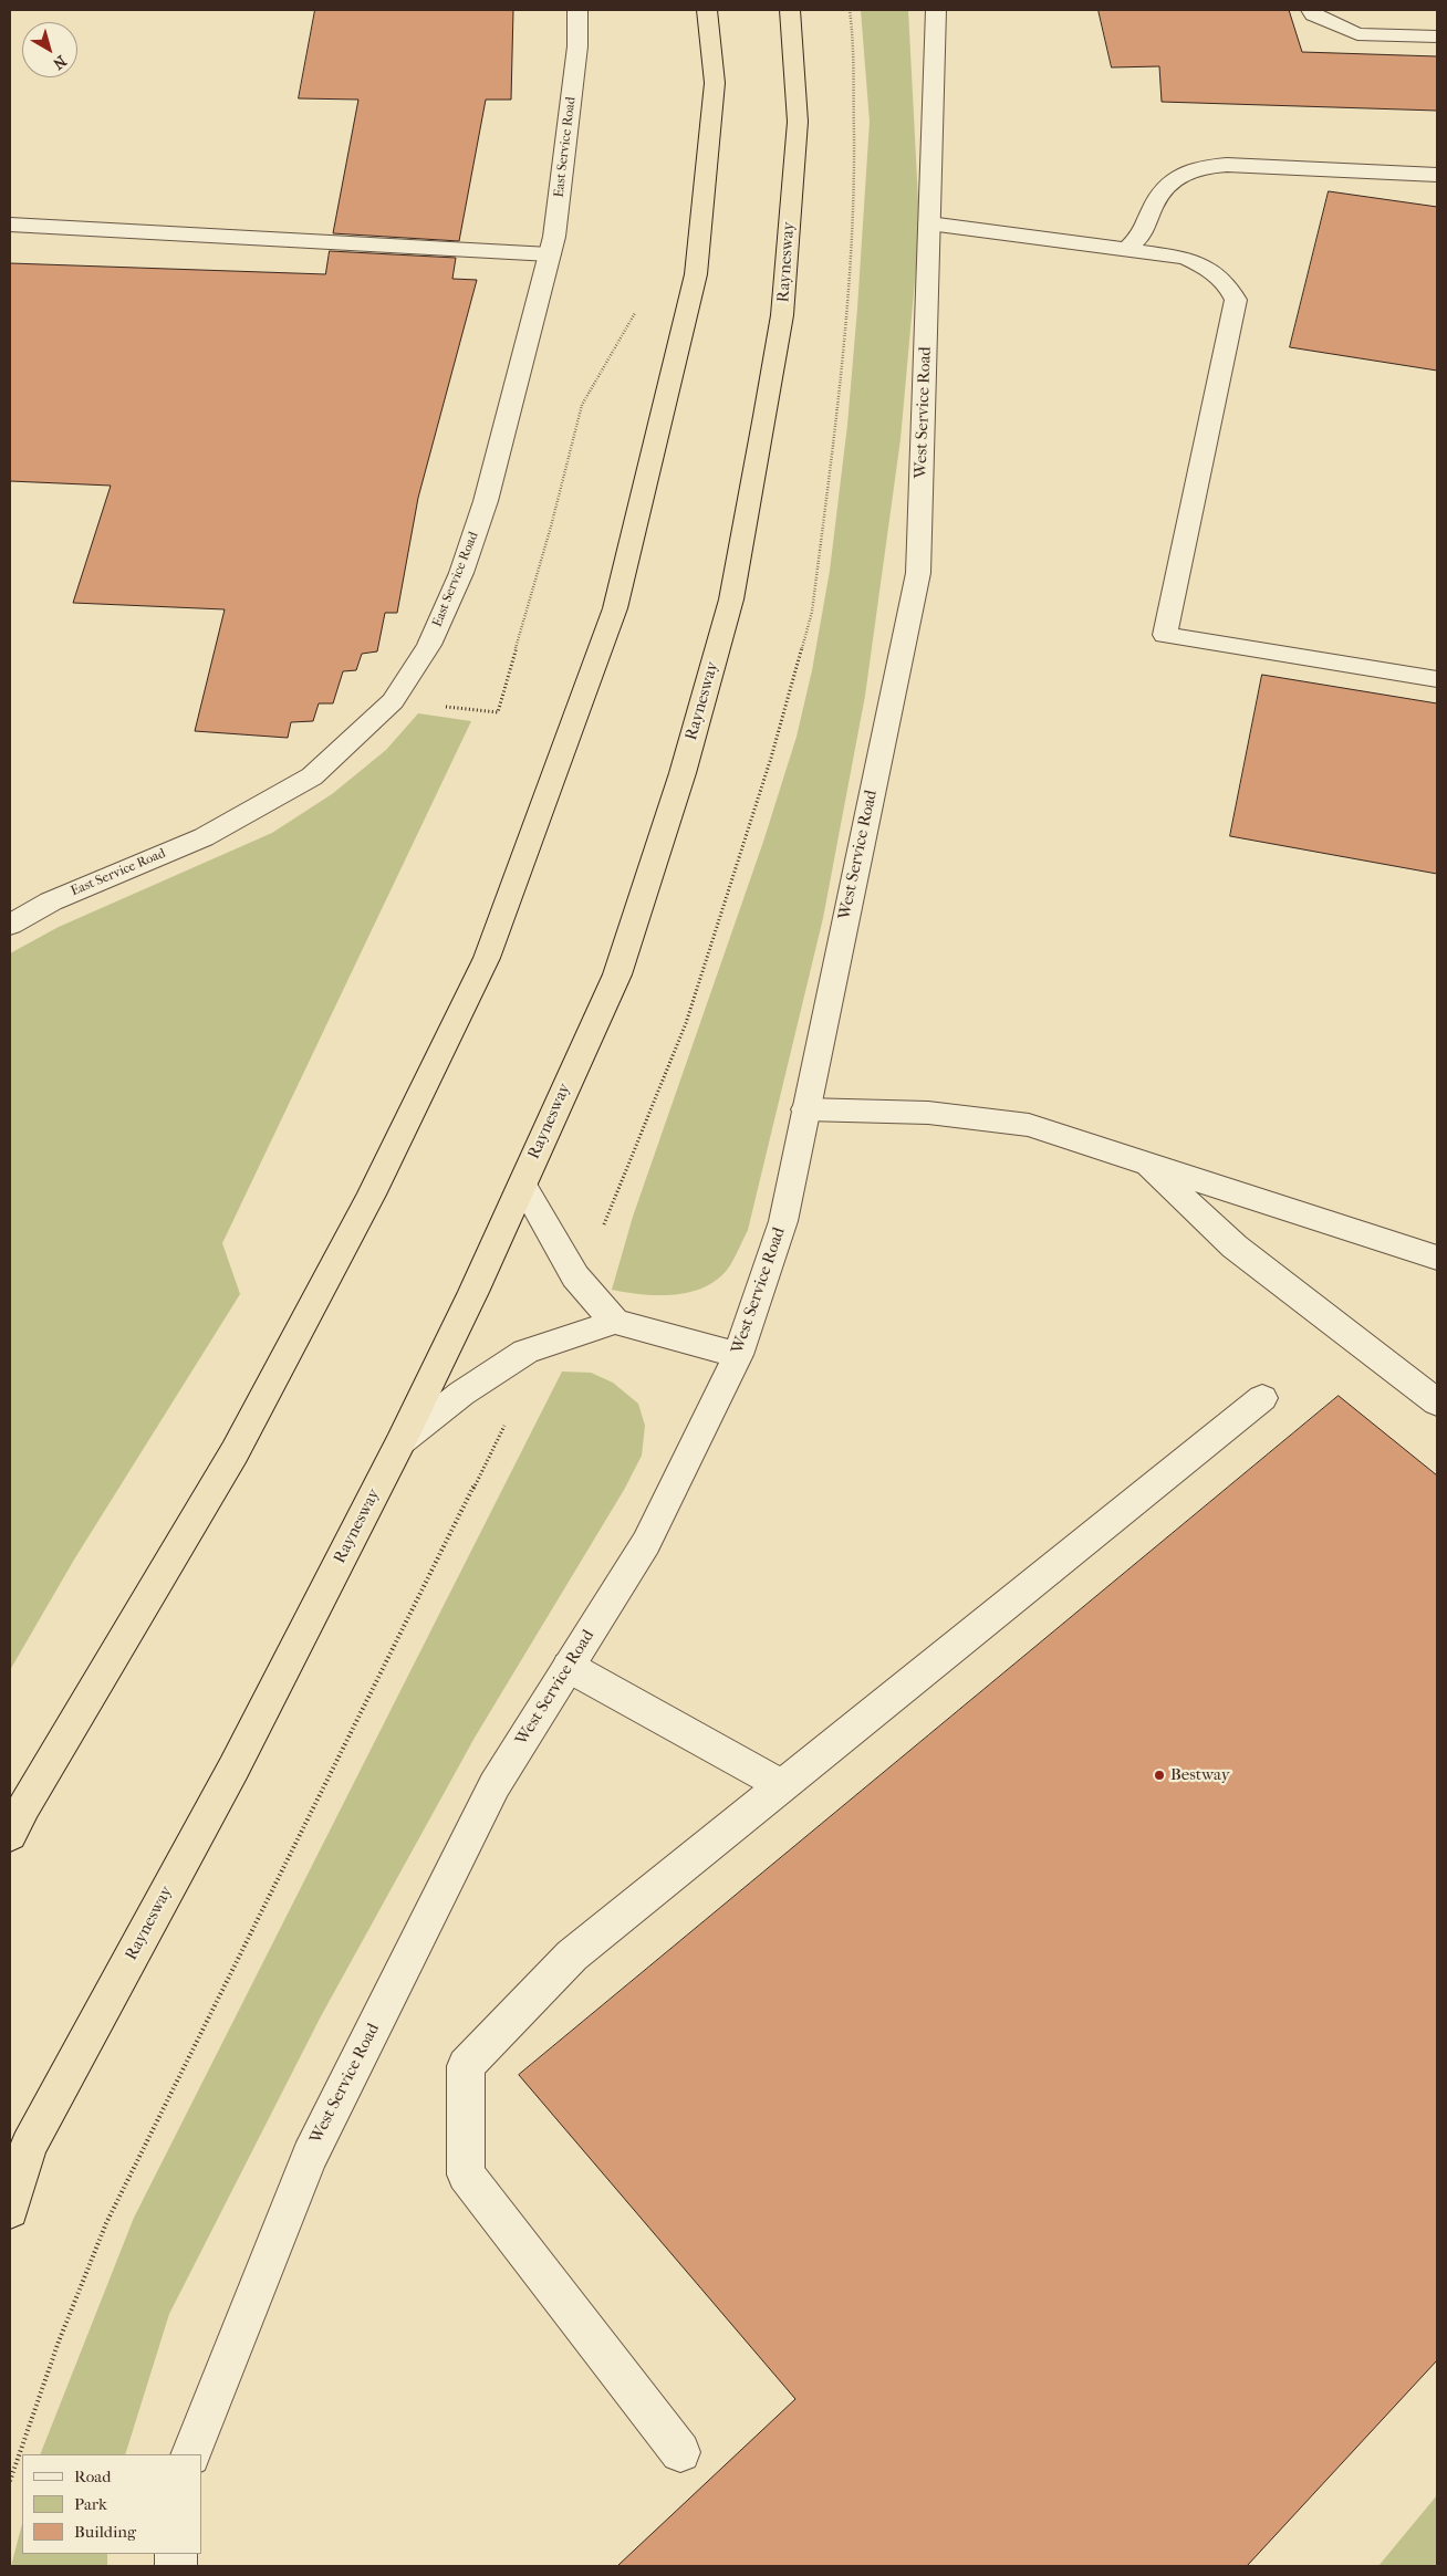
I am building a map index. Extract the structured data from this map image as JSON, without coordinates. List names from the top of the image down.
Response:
{
  "streets": {
    "highway": ["Raynesway"],
    "street": ["East Service Road", "West Service Road"]
  },
  "places": ["Bestway"],
  "legend": ["Road", "Park", "Building"],
  "north": "bottom right"
}
